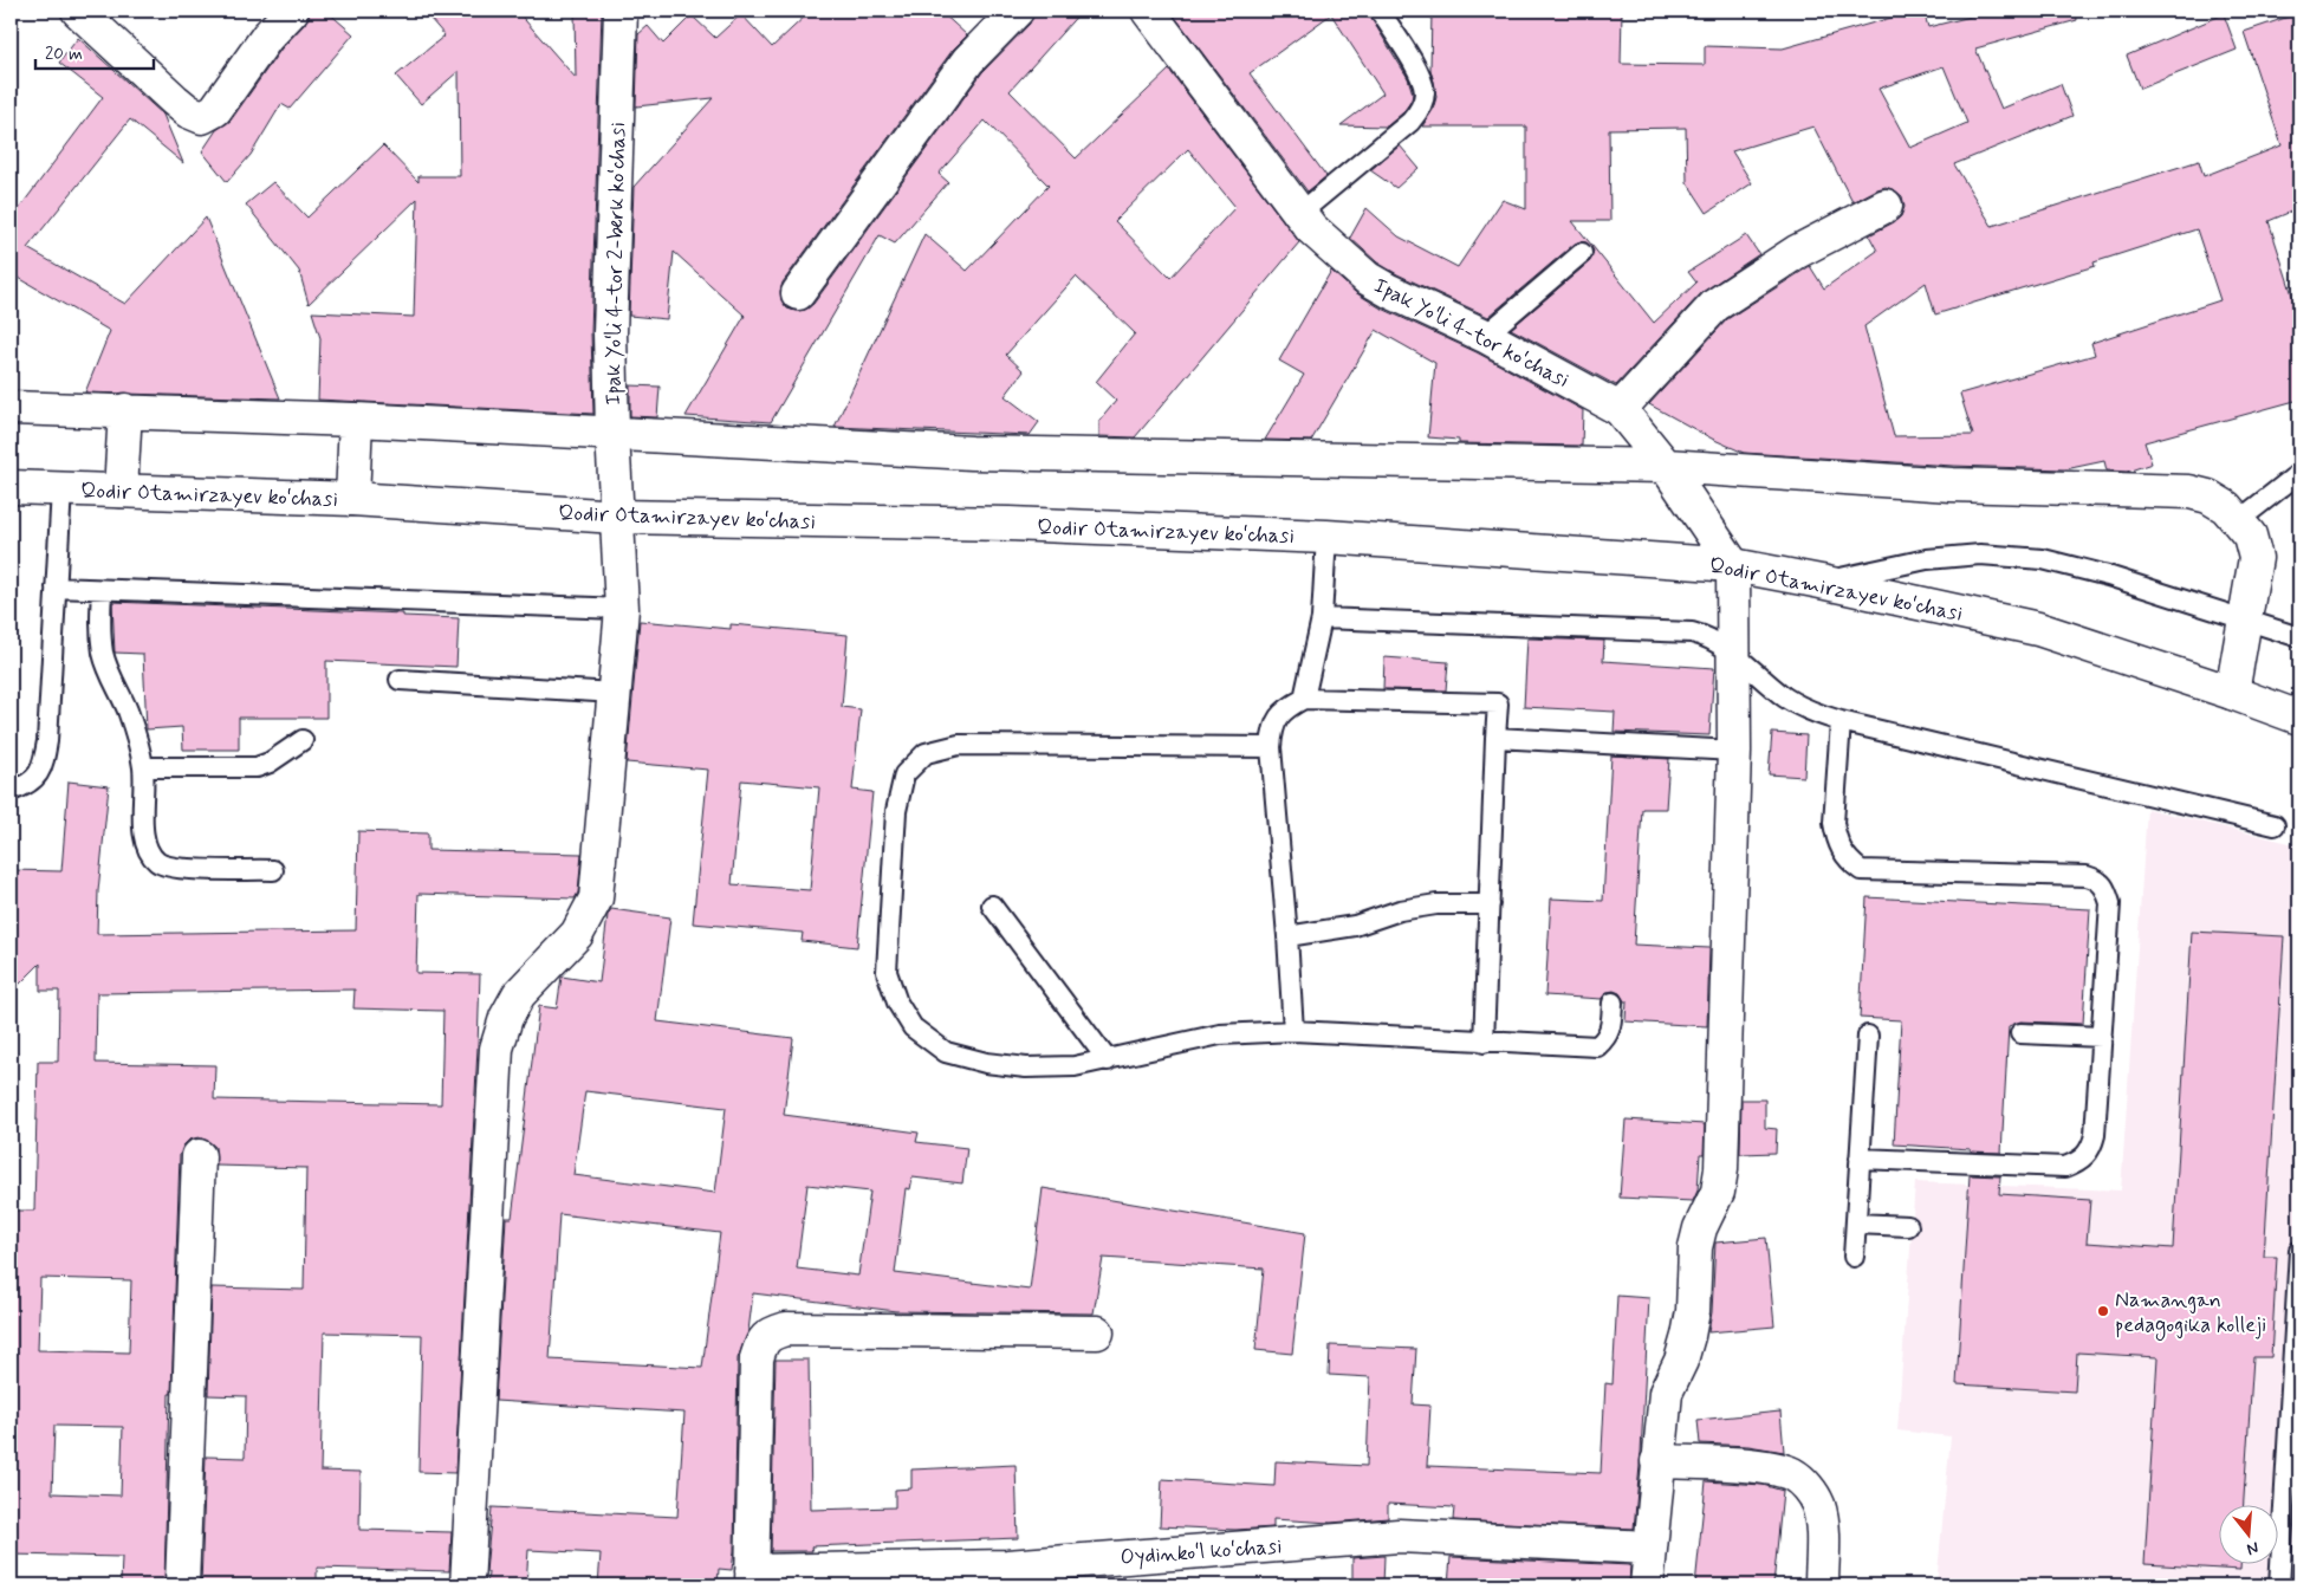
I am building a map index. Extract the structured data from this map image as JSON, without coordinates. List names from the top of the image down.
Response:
{
  "streets": {
    "street": [
      "Ipak Yoʻli 4-tor 2-berk koʻchasi",
      "Ipak Yoʻli 4-tor koʻchasi",
      "Qodir Otamirzayev koʻchasi",
      "Oydinkoʻl koʻchasi"
    ]
  },
  "crossings": [
    ["Ipak Yoʻli 4-tor 2-berk koʻchasi", "Qodir Otamirzayev koʻchasi"],
    ["Ipak Yoʻli 4-tor koʻchasi", "Qodir Otamirzayev koʻchasi"]
  ],
  "places": ["Namangan pedagogika kolleji"],
  "scale_bar": "20 m",
  "north": "bottom"
}
